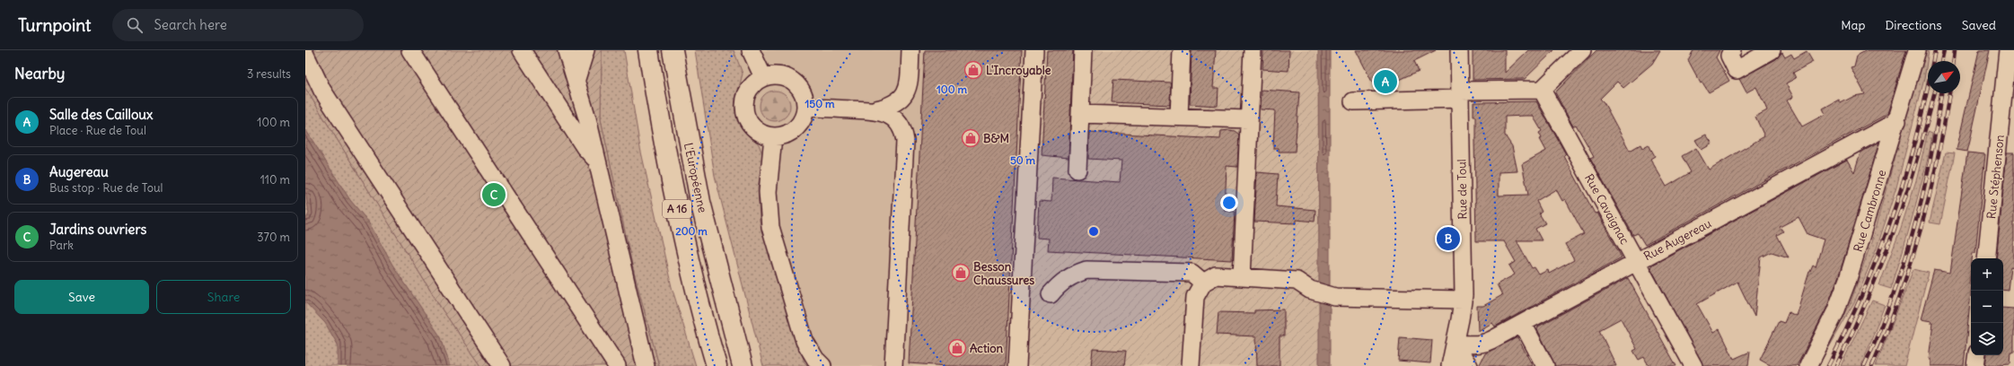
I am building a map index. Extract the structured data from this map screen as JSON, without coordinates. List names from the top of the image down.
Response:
{
  "streets": {
    "highway": ["L'Européenne", "A 16"],
    "street": [
      "Rue Stéphenson",
      "Rue de Toul",
      "Rue Cavaignac",
      "Rue Cambronne",
      "Rue Augereau"
    ]
  },
  "crossings": [
    ["Rue de Toul", "Rue Augereau"],
    ["Rue Cavaignac", "Rue Augereau"],
    ["Rue Cambronne", "Rue Augereau"]
  ],
  "places": {
    "shop": [
      "L'Incroyable",
      "B&M",
      "Besson Chaussures",
      "Action"
    ]
  },
  "north": "top right",
  "page": {
    "header": "Turnpoint",
    "search": "Search here",
    "nav": ["Map", "Directions", "Saved"],
    "heading": ["Nearby", "3 results"],
    "pins": ["A", "C", "B"],
    "list": [
      {
        "mark": "A",
        "name": "Salle des Cailloux",
        "note": "Place · Rue de Toul",
        "value": "100 m"
      },
      {
        "mark": "B",
        "name": "Augereau",
        "note": "Bus stop · Rue de Toul",
        "value": "110 m"
      },
      {
        "mark": "C",
        "name": "Jardins ouvriers",
        "note": "Park",
        "value": "370 m"
      }
    ],
    "map_buttons": ["+", "−"],
    "buttons": ["Save", "Share"]
  },
  "rings": [
    "100 m",
    "150 m",
    "50 m",
    "200 m"
  ]
}
